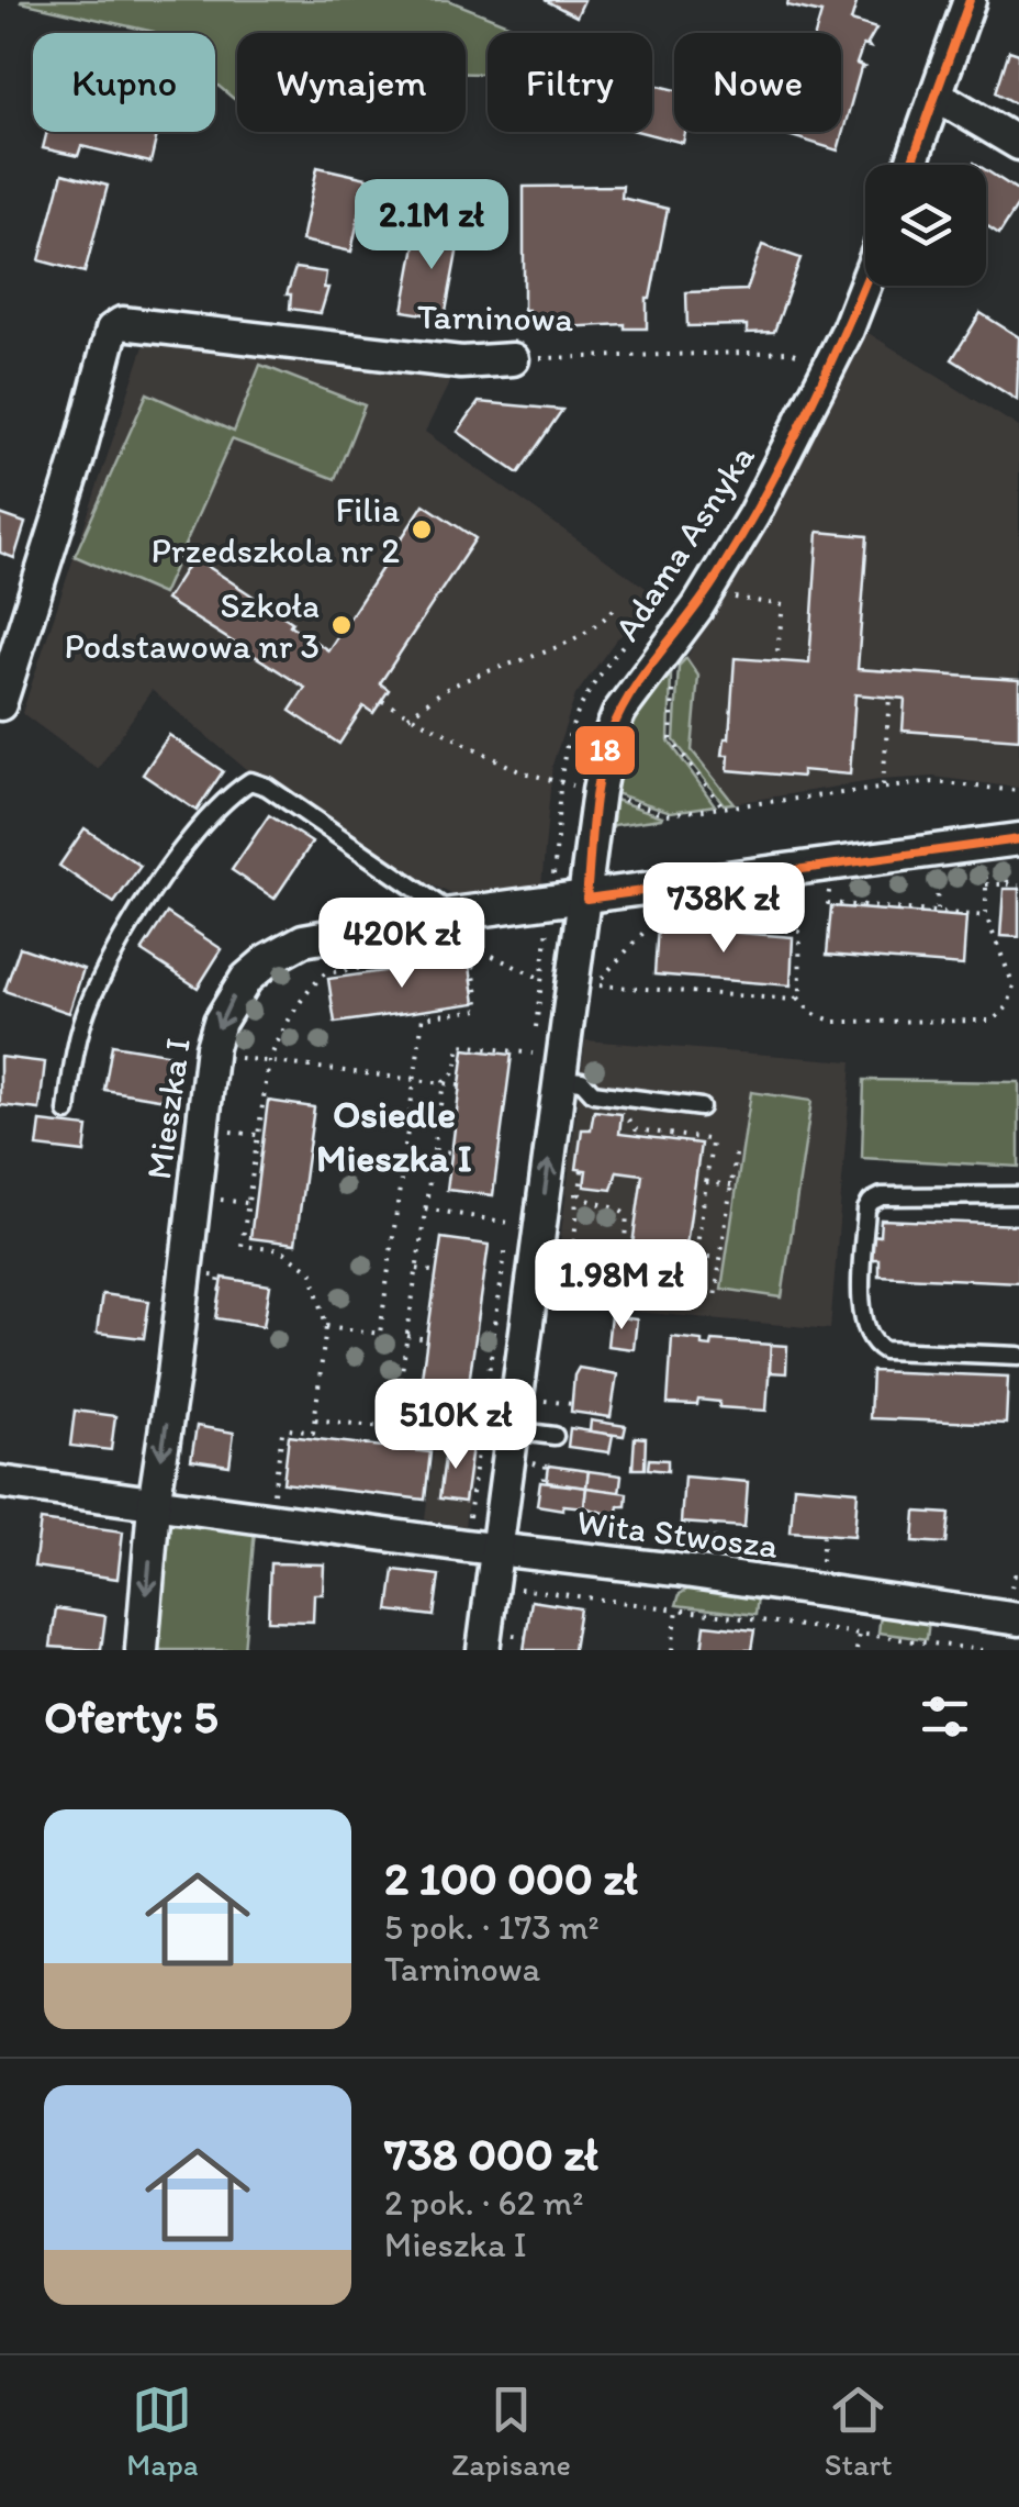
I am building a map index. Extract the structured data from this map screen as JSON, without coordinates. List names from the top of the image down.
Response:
{
  "streets": {
    "street": [
      "Tarninowa",
      "Adama Asnyka",
      "Mieszka I",
      "Wita Stwosza"
    ]
  },
  "crossings": [
    ["Adama Asnyka", "Mieszka I"],
    ["Adama Asnyka", "Wita Stwosza"],
    ["Mieszka I", "Wita Stwosza"]
  ],
  "one_way": ["Mieszka I"],
  "districts": ["Osiedle Mieszka I"],
  "places": ["Filia Przedszkola nr 2", "Szkoła Podstawowa nr 3"],
  "lines": ["transit line 18"],
  "page": {
    "chip": [
      "Kupno",
      "Wynajem",
      "Filtry",
      "Nowe"
    ],
    "price": [
      "2.1M zł",
      "738K zł",
      "420K zł",
      "1.98M zł",
      "510K zł"
    ],
    "heading": "Oferty: 5",
    "list": [
      {
        "name": "2 100 000 zł",
        "note": "5 pok. · 173 m² · Tarninowa"
      },
      {
        "name": "738 000 zł",
        "note": "2 pok. · 62 m² · Mieszka I"
      }
    ],
    "tabs": ["Mapa", "Zapisane", "Start"]
  }
}
